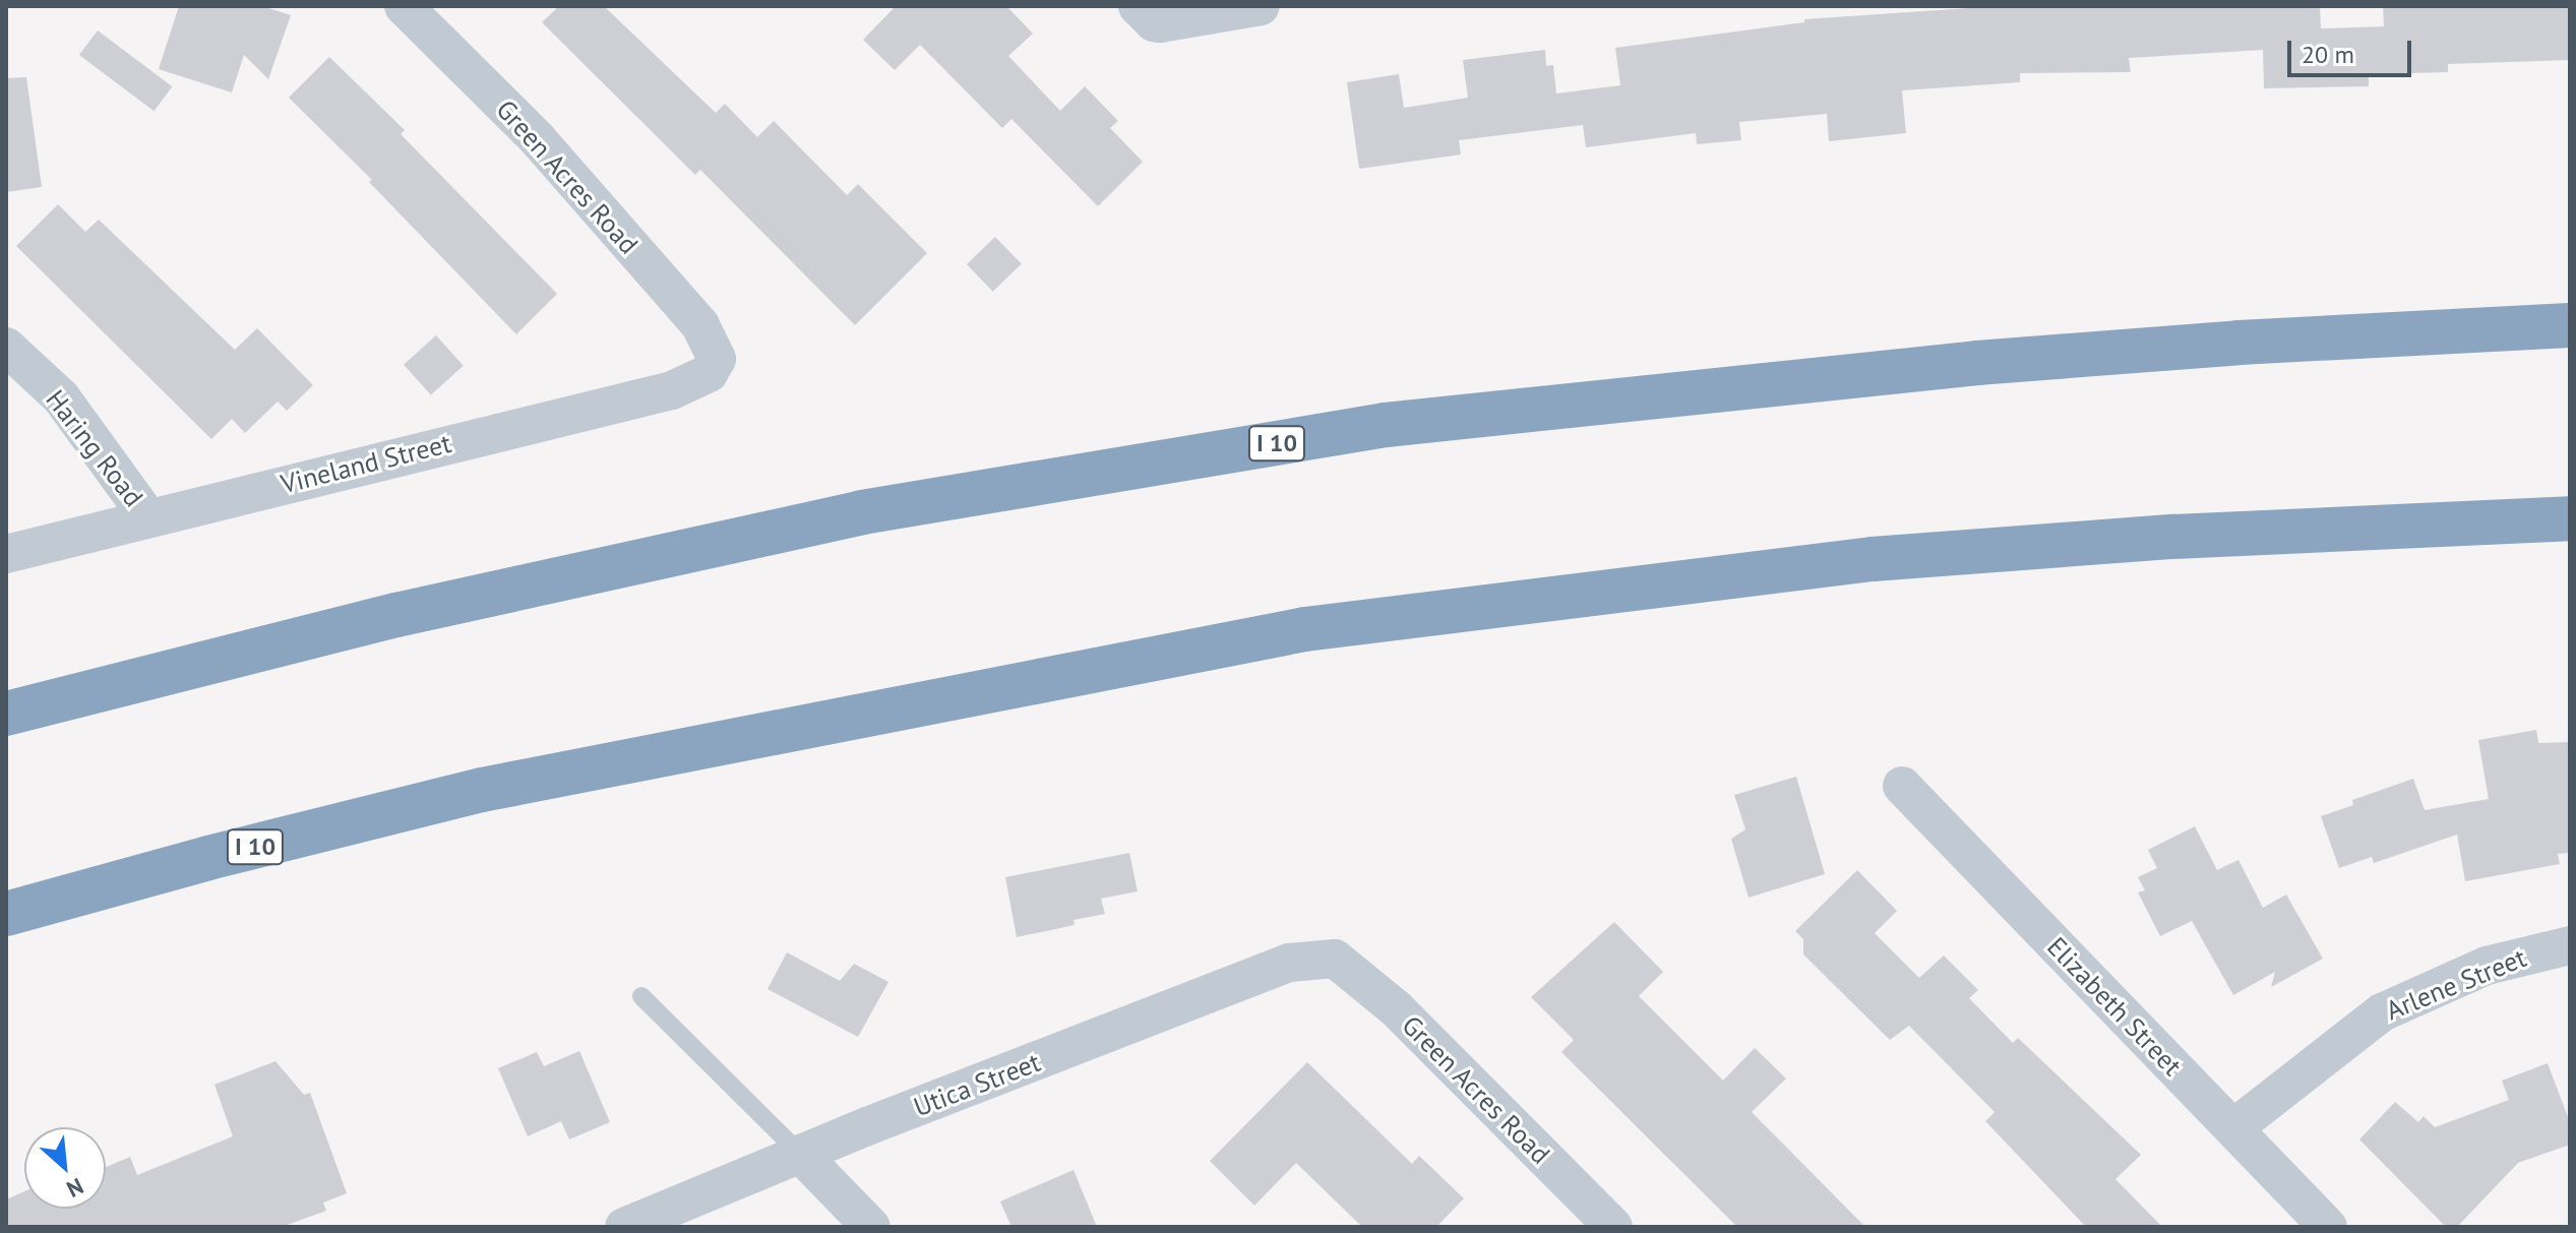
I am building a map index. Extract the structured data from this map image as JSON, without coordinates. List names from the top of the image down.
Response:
{
  "streets": {
    "highway": ["I 10"],
    "street": [
      "Green Acres Road",
      "Haring Road",
      "Vineland Street",
      "Arlene Street",
      "Elizabeth Street",
      "Utica Street"
    ]
  },
  "crossings": [
    ["Green Acres Road", "Vineland Street"],
    ["Green Acres Road", "Utica Street"],
    ["Haring Road", "Vineland Street"],
    ["Arlene Street", "Elizabeth Street"]
  ],
  "scale_bar": "20 m",
  "north": "bottom right"
}
